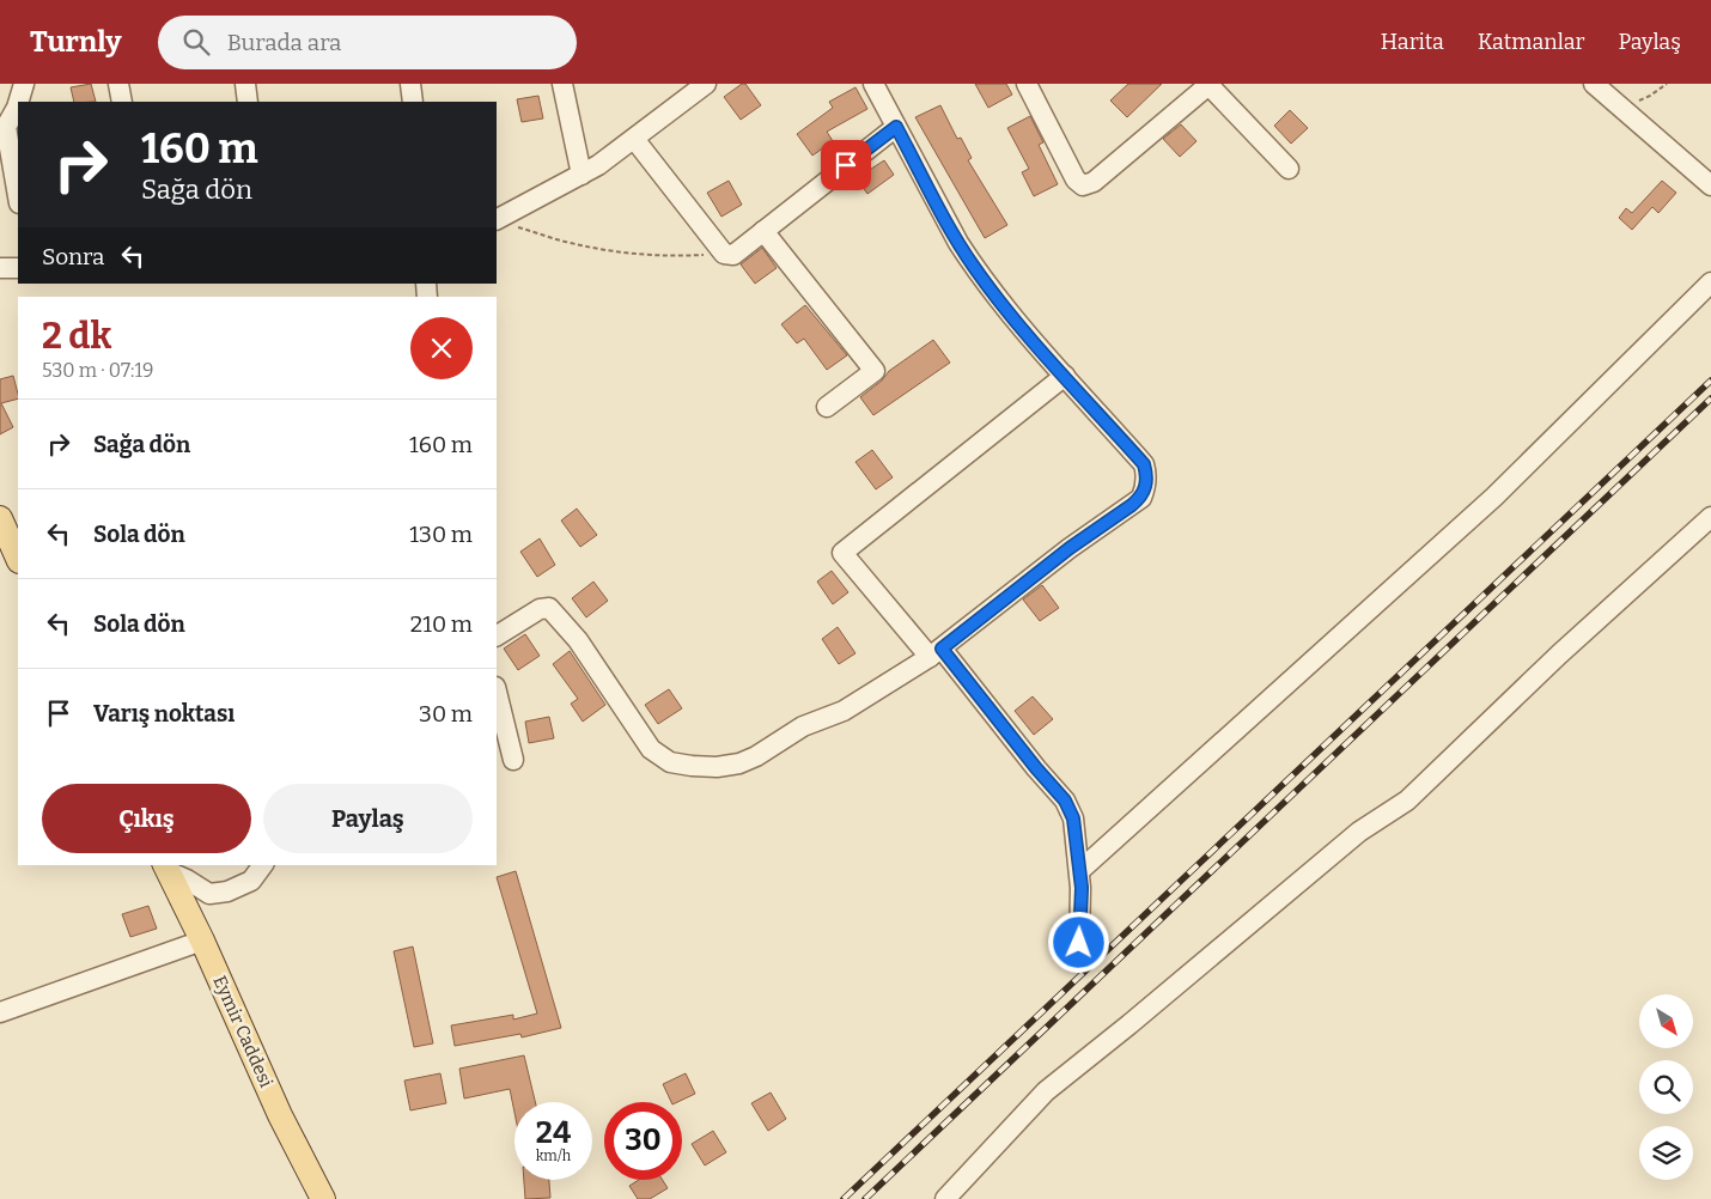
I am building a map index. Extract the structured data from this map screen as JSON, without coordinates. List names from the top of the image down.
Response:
{
  "streets": {
    "main road": ["Eymir Caddesi"]
  },
  "north": "bottom right",
  "page": {
    "header": "Turnly",
    "search": "Burada ara",
    "nav": ["Harita", "Katmanlar", "Paylaş"],
    "turn": ["160 m", "Sağa dön"],
    "then": "Sonra",
    "heading": ["2 dk", "530 m · 07:19"],
    "list": [
      {
        "name": "Sağa dön",
        "value": "160 m"
      },
      {
        "name": "Sola dön",
        "value": "130 m"
      },
      {
        "name": "Sola dön",
        "value": "210 m"
      },
      {
        "name": "Varış noktası",
        "value": "30 m"
      }
    ],
    "buttons": ["Çıkış", "Paylaş"],
    "speed": "24 km/h",
    "limit": "30"
  }
}
